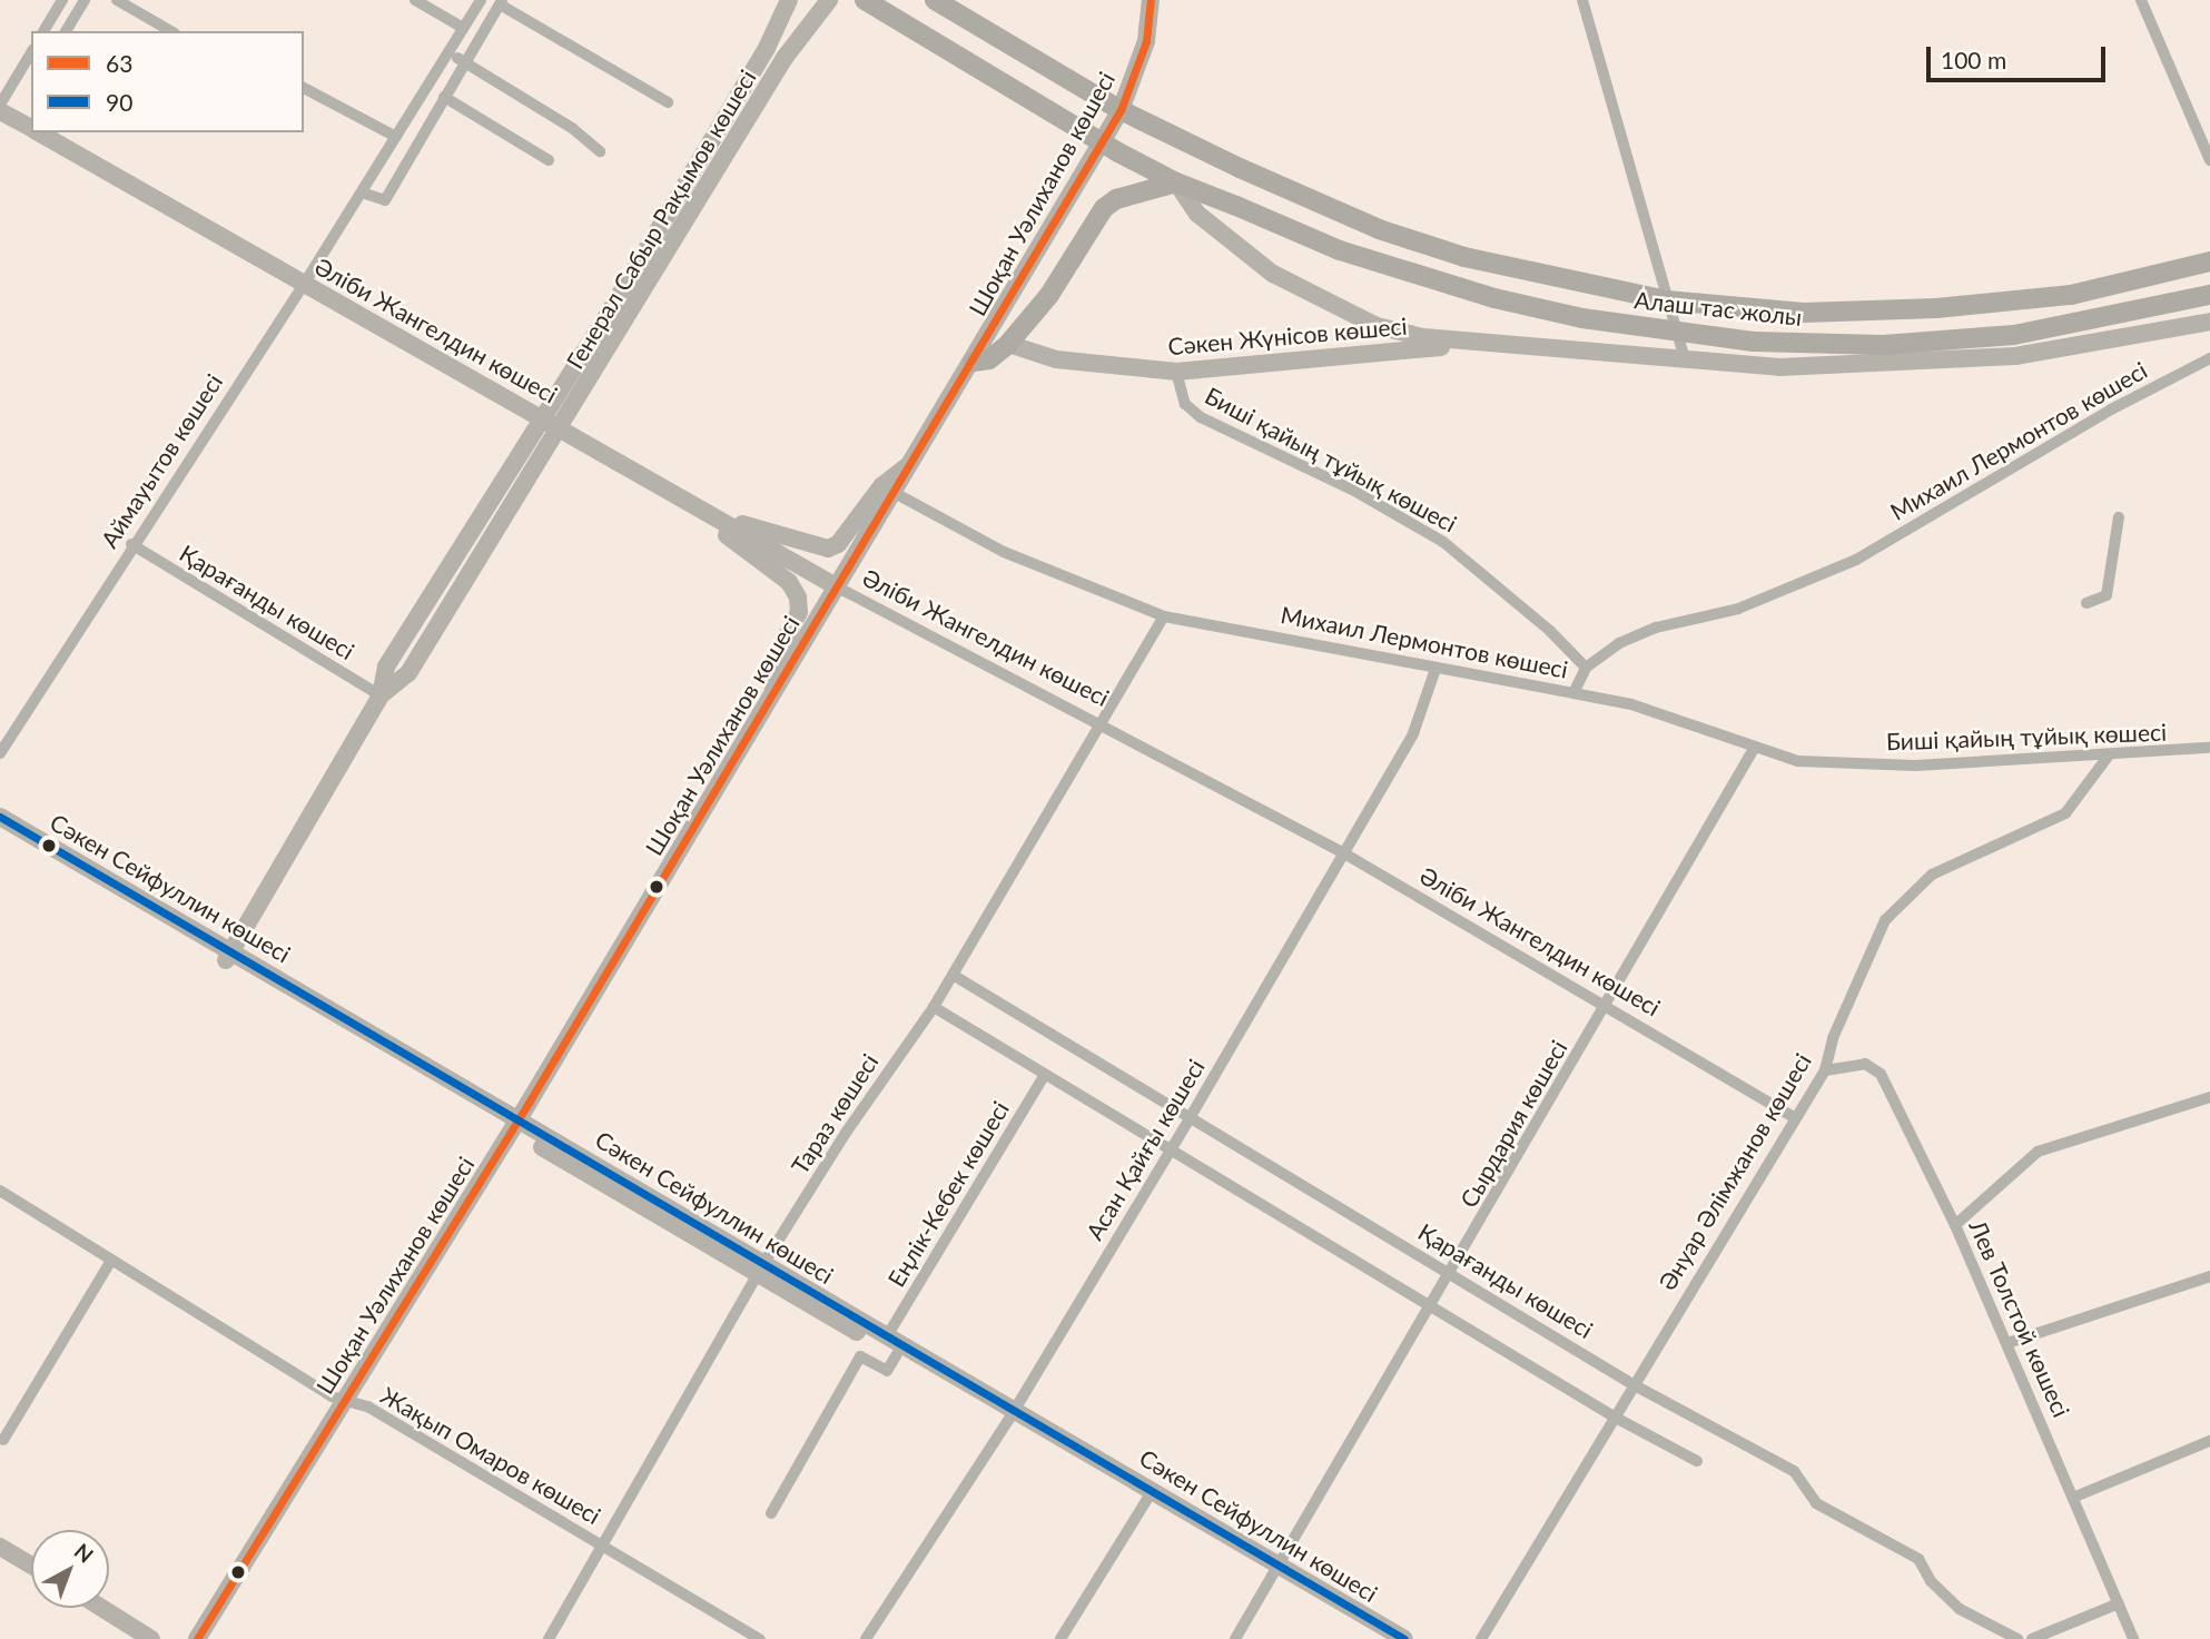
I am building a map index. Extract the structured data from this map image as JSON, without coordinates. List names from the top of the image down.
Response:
{
  "streets": {
    "main road": ["Алаш тас жолы"],
    "street": [
      "Шоқан Уәлиханов көшесі",
      "Генерал Сабыр Рақымов көшесі",
      "Әліби Жангелдин көшесі",
      "Сәкен Жүнісов көшесі",
      "Михаил Лермонтов көшесі",
      "Биші қайың тұйық көшесі",
      "Аймауытов көшесі",
      "Қарағанды көшесі",
      "Сәкен Сейфуллин көшесі",
      "Тараз көшесі",
      "Сырдария көшесі",
      "Асан Қайғы көшесі",
      "Әнуар Әлімжанов көшесі",
      "Еңлік-Кебек көшесі",
      "Лев Толстой көшесі",
      "Жақып Омаров көшесі"
    ]
  },
  "crossings": [
    ["Шоқан Уәлиханов көшесі", "Алаш тас жолы"],
    ["Шоқан Уәлиханов көшесі", "Әліби Жангелдин көшесі"],
    ["Шоқан Уәлиханов көшесі", "Михаил Лермонтов көшесі"],
    ["Шоқан Уәлиханов көшесі", "Сәкен Сейфуллин көшесі"],
    ["Шоқан Уәлиханов көшесі", "Жақып Омаров көшесі"],
    ["Генерал Сабыр Рақымов көшесі", "Әліби Жангелдин көшесі"],
    ["Генерал Сабыр Рақымов көшесі", "Қарағанды көшесі"],
    ["Генерал Сабыр Рақымов көшесі", "Сәкен Сейфуллин көшесі"],
    ["Әліби Жангелдин көшесі", "Аймауытов көшесі"],
    ["Әліби Жангелдин көшесі", "Тараз көшесі"],
    ["Әліби Жангелдин көшесі", "Сырдария көшесі"],
    ["Әліби Жангелдин көшесі", "Асан Қайғы көшесі"],
    ["Әліби Жангелдин көшесі", "Әнуар Әлімжанов көшесі"],
    ["Сәкен Жүнісов көшесі", "Биші қайың тұйық көшесі"],
    ["Михаил Лермонтов көшесі", "Биші қайың тұйық көшесі"],
    ["Михаил Лермонтов көшесі", "Тараз көшесі"],
    ["Михаил Лермонтов көшесі", "Асан Қайғы көшесі"],
    ["Биші қайың тұйық көшесі", "Сырдария көшесі"],
    ["Биші қайың тұйық көшесі", "Әнуар Әлімжанов көшесі"],
    ["Аймауытов көшесі", "Қарағанды көшесі"],
    ["Қарағанды көшесі", "Тараз көшесі"],
    ["Қарағанды көшесі", "Сырдария көшесі"],
    ["Қарағанды көшесі", "Асан Қайғы көшесі"],
    ["Қарағанды көшесі", "Әнуар Әлімжанов көшесі"],
    ["Сәкен Сейфуллин көшесі", "Тараз көшесі"],
    ["Сәкен Сейфуллин көшесі", "Сырдария көшесі"],
    ["Сәкен Сейфуллин көшесі", "Асан Қайғы көшесі"],
    ["Сәкен Сейфуллин көшесі", "Еңлік-Кебек көшесі"],
    ["Тараз көшесі", "Жақып Омаров көшесі"],
    ["Әнуар Әлімжанов көшесі", "Лев Толстой көшесі"]
  ],
  "lines": ["transit line 63", "transit line 90"],
  "legend": ["63", "90"],
  "scale_bar": "100 m",
  "north": "top right"
}
